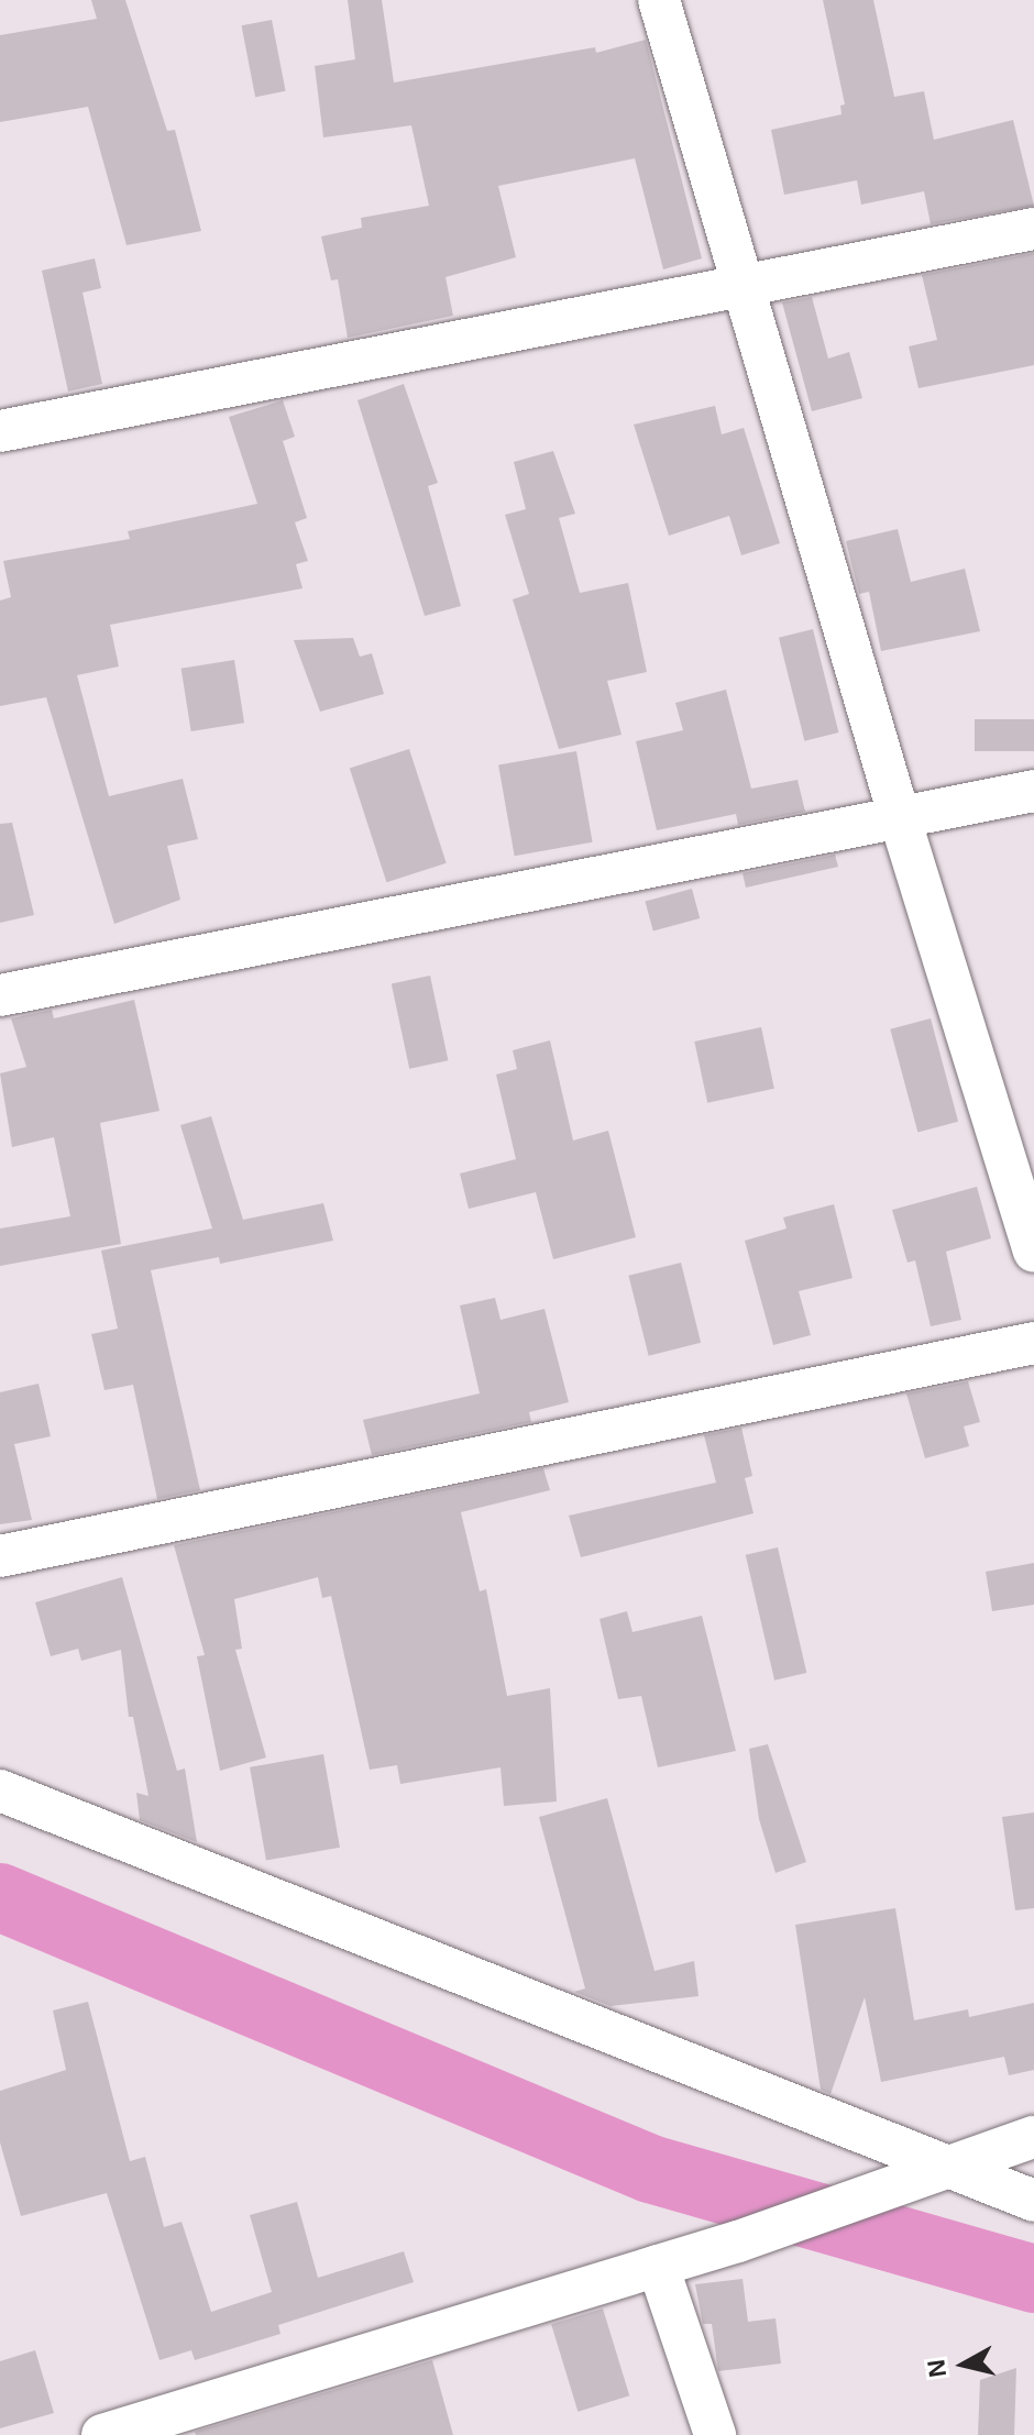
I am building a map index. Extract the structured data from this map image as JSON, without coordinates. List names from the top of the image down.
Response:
{
  "north": "left"
}
